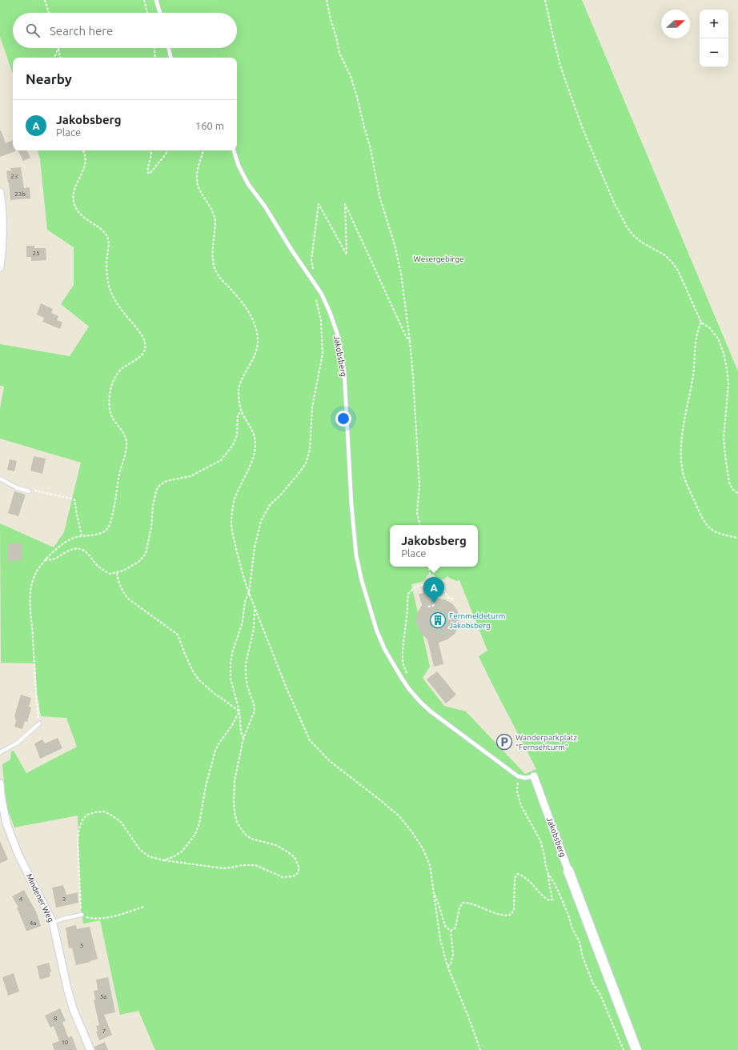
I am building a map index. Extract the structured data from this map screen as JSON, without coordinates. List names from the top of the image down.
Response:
{
  "streets": {
    "street": ["Jakobsberg", "Mindener Weg"]
  },
  "parks": ["Wesergebirge"],
  "places": {
    "building": ["Fernmeldeturm Jakobsberg"],
    "parking": ["Wanderparkplatz \"Fernsehturm\""]
  },
  "house_numbers": [
    "23",
    "23b",
    "25",
    "4",
    "3",
    "4a",
    "5",
    "5a",
    "8",
    "7",
    "10"
  ],
  "north": "right",
  "page": {
    "map_buttons": ["+", "−"],
    "search": "Search here",
    "heading": "Nearby",
    "list": [
      {
        "mark": "A",
        "name": "Jakobsberg",
        "note": "Place",
        "value": "160 m"
      }
    ],
    "popup": ["Jakobsberg", "Place"],
    "pins": "A"
  }
}
